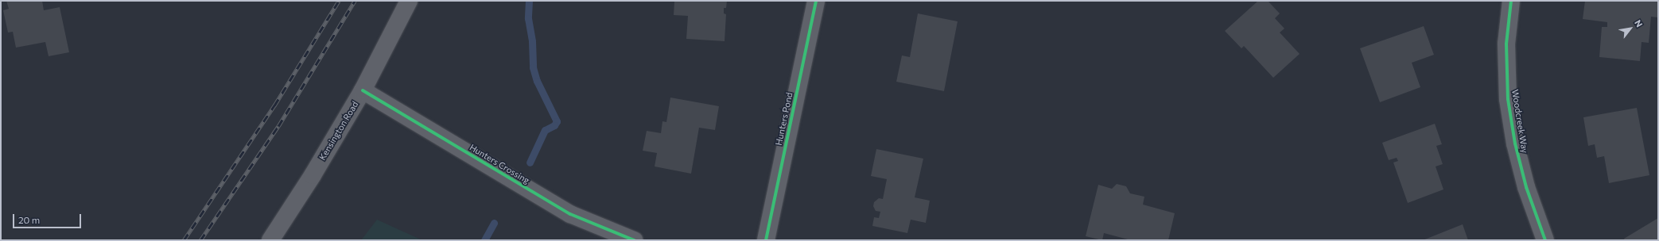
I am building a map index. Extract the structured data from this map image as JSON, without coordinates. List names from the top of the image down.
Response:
{
  "streets": {
    "street": [
      "Hunters Pond",
      "Woodcreek Way",
      "Kensington Road",
      "Hunters Crossing"
    ]
  },
  "crossings": [
    ["Kensington Road", "Hunters Crossing"]
  ],
  "scale_bar": "20 m",
  "north": "top right"
}
